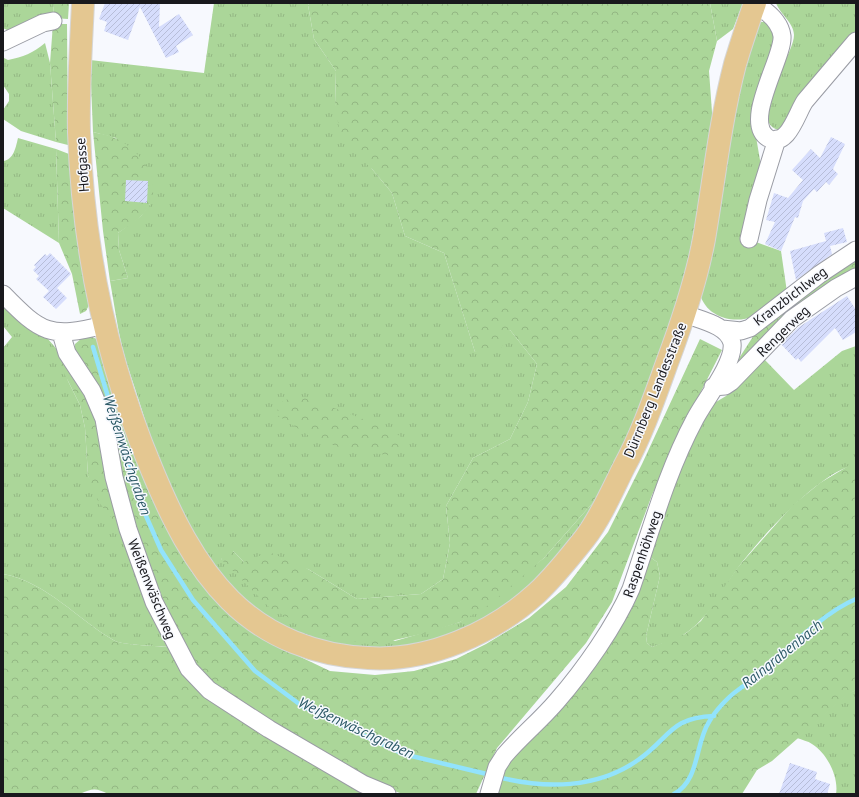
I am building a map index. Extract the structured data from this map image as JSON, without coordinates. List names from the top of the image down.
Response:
{
  "streets": {
    "main road": ["Hofgasse", "Dürrnberg Landesstraße"],
    "street": [
      "Kranzbichlweg",
      "Rengerweg",
      "Raspenhöhweg",
      "Weißenwäschweg"
    ]
  },
  "crossings": [
    ["Hofgasse", "Dürrnberg Landesstraße"],
    ["Kranzbichlweg", "Raspenhöhweg"],
    ["Rengerweg", "Raspenhöhweg"]
  ],
  "water": ["Weißenwäschgraben", "Raingrabenbach"]
}
